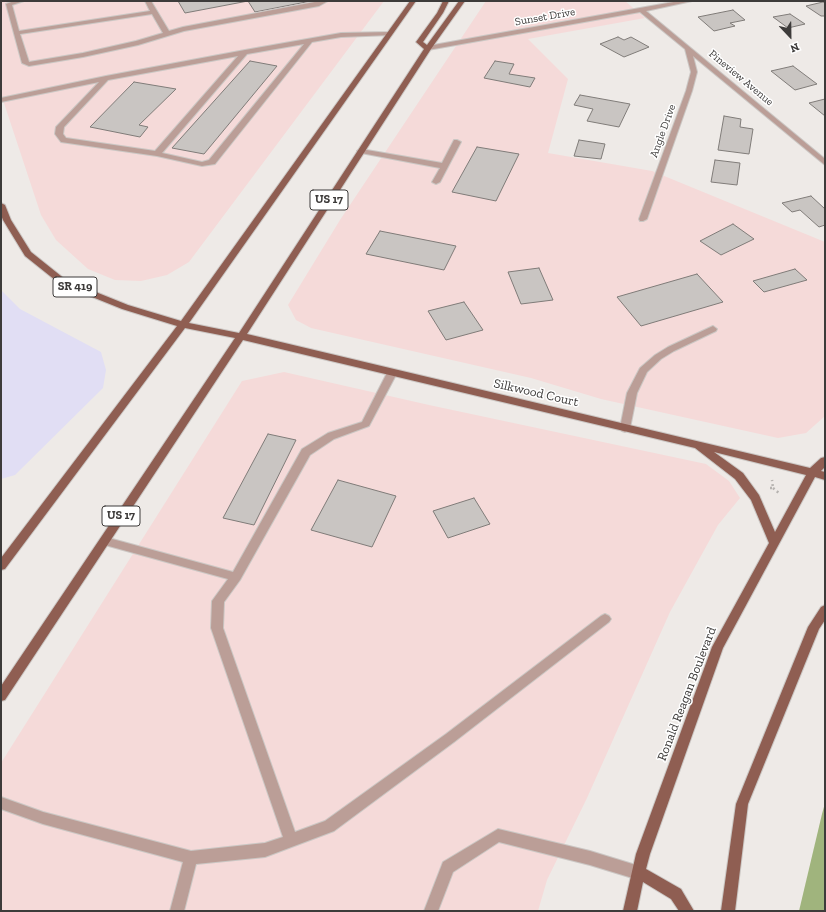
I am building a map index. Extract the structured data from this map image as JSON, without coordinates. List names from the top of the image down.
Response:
{
  "streets": {
    "main road": [
      "US 17",
      "SR 419",
      "Silkwood Court",
      "Ronald Reagan Boulevard"
    ],
    "street": ["Sunset Drive", "Pineview Avenue", "Angle Drive"]
  },
  "crossings": [
    ["Sunset Drive", "Pineview Avenue"],
    ["Sunset Drive", "US 17"],
    ["Pineview Avenue", "Angle Drive"],
    ["US 17", "SR 419"],
    ["US 17", "Silkwood Court"],
    ["SR 419", "Silkwood Court"],
    ["Silkwood Court", "Ronald Reagan Boulevard"]
  ],
  "north": "bottom"
}
